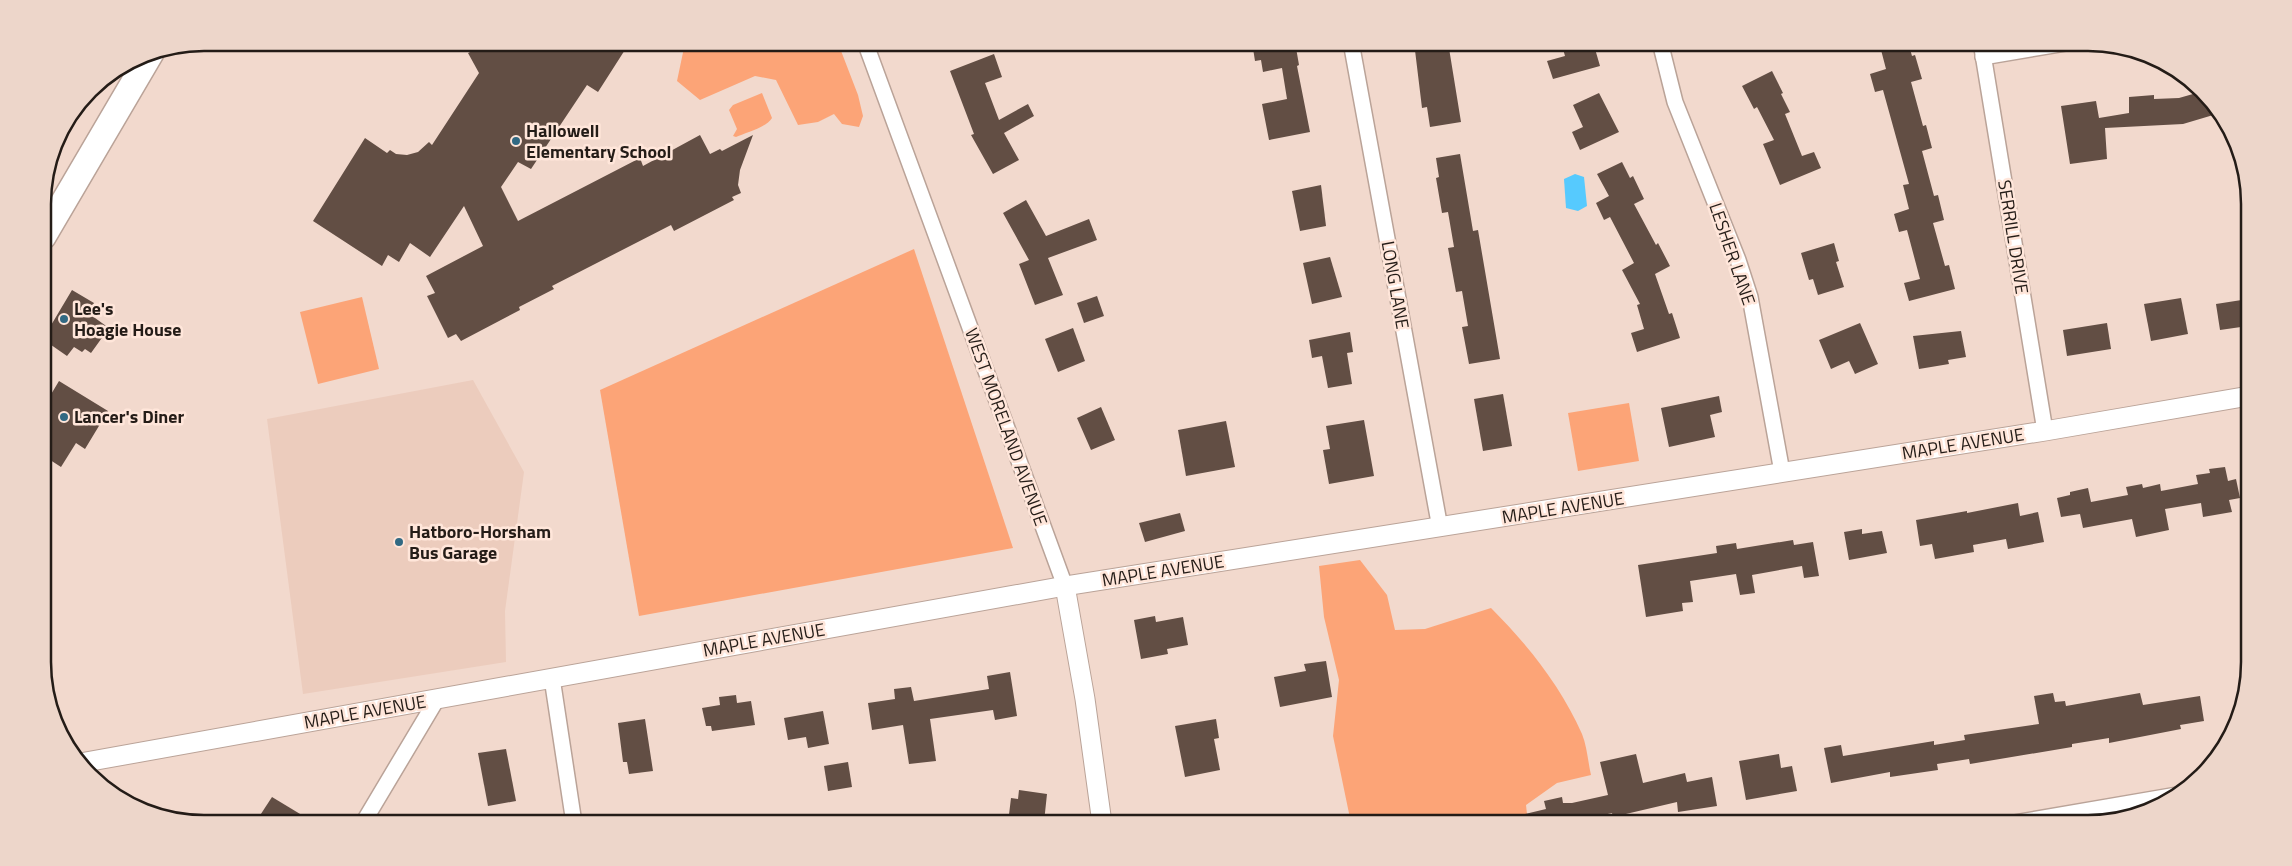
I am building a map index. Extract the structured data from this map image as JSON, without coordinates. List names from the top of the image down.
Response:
{
  "streets": {
    "street": [
      "SERRILL DRIVE",
      "LESHER LANE",
      "LONG LANE",
      "WEST MORELAND AVENUE",
      "MAPLE AVENUE"
    ]
  },
  "crossings": [
    ["SERRILL DRIVE", "MAPLE AVENUE"],
    ["LESHER LANE", "MAPLE AVENUE"],
    ["LONG LANE", "MAPLE AVENUE"],
    ["WEST MORELAND AVENUE", "MAPLE AVENUE"]
  ],
  "places": [
    "Hallowell Elementary School",
    "Lee's Hoagie House",
    "Lancer's Diner",
    "Hatboro-Horsham Bus Garage"
  ]
}
